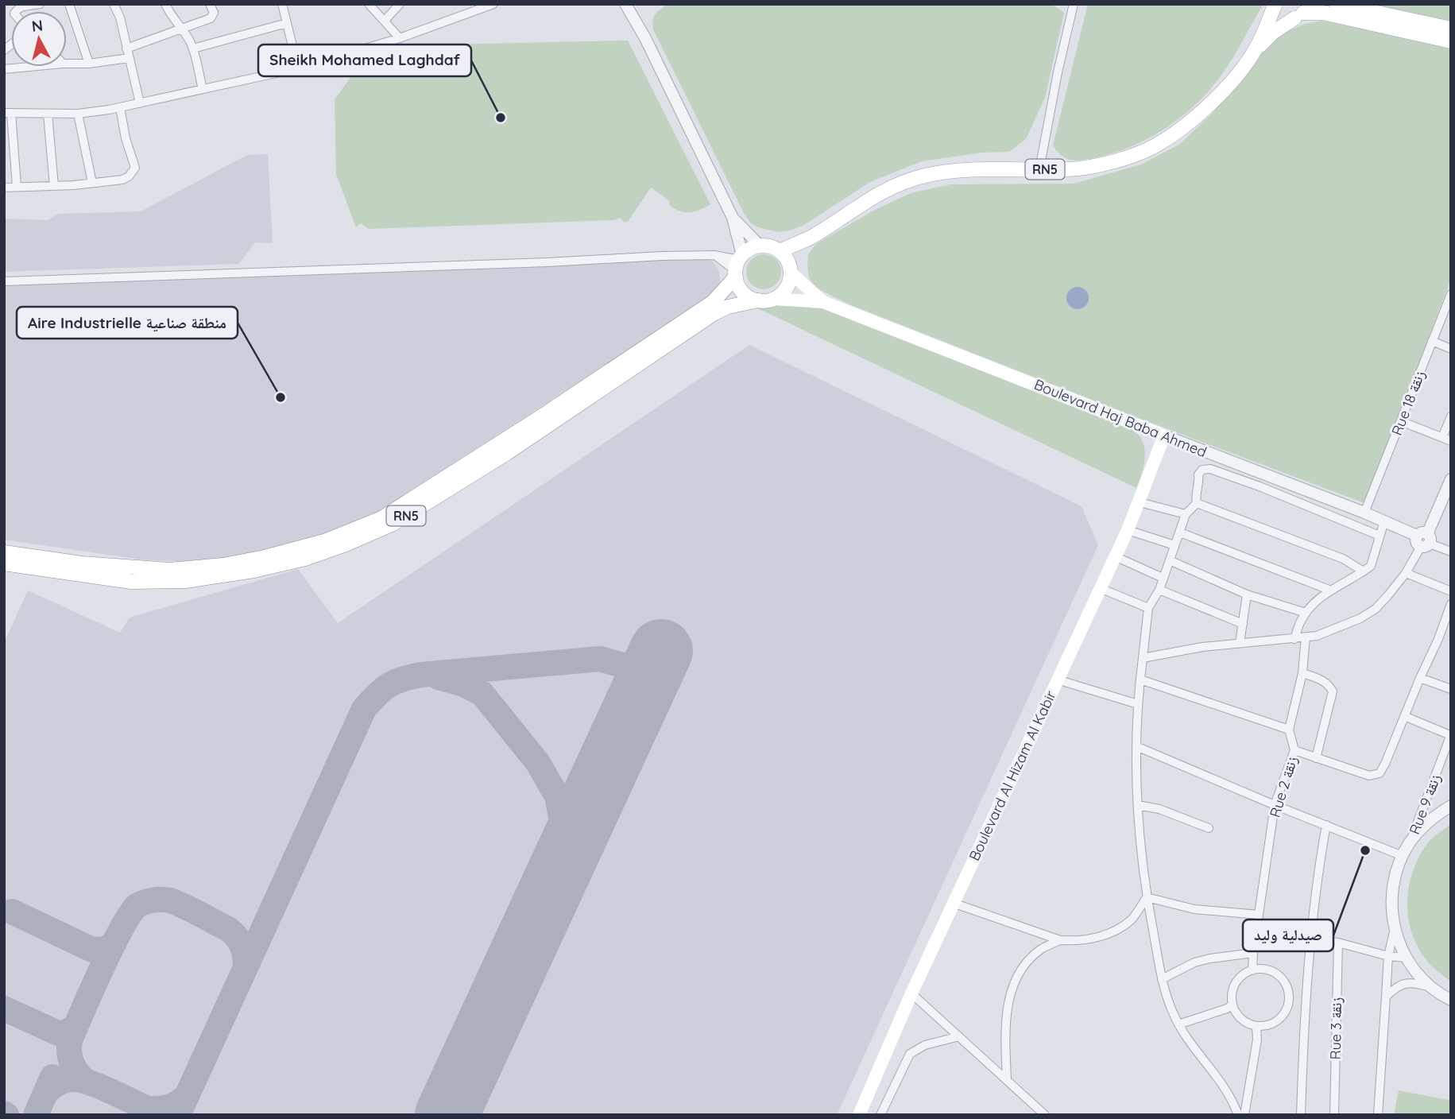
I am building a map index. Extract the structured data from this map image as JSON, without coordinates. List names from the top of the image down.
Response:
{
  "streets": {
    "main road": ["RN5", "Boulevard Haj Baba Ahmed", "Boulevard Al Hizam Al Kabir"],
    "street": [
      "Rue 18 زنقة",
      "Rue 2 زنقة",
      "Rue 9 زنقة",
      "Rue 3 زنقة"
    ]
  },
  "crossings": [
    ["Rue 18 زنقة", "Boulevard Haj Baba Ahmed"],
    ["Boulevard Haj Baba Ahmed", "Boulevard Al Hizam Al Kabir"]
  ],
  "places": ["Sheikh Mohamed Laghdaf", "Aire Industrielle منطقة صناعية", "صيدلية وليد"],
  "north": "top"
}
